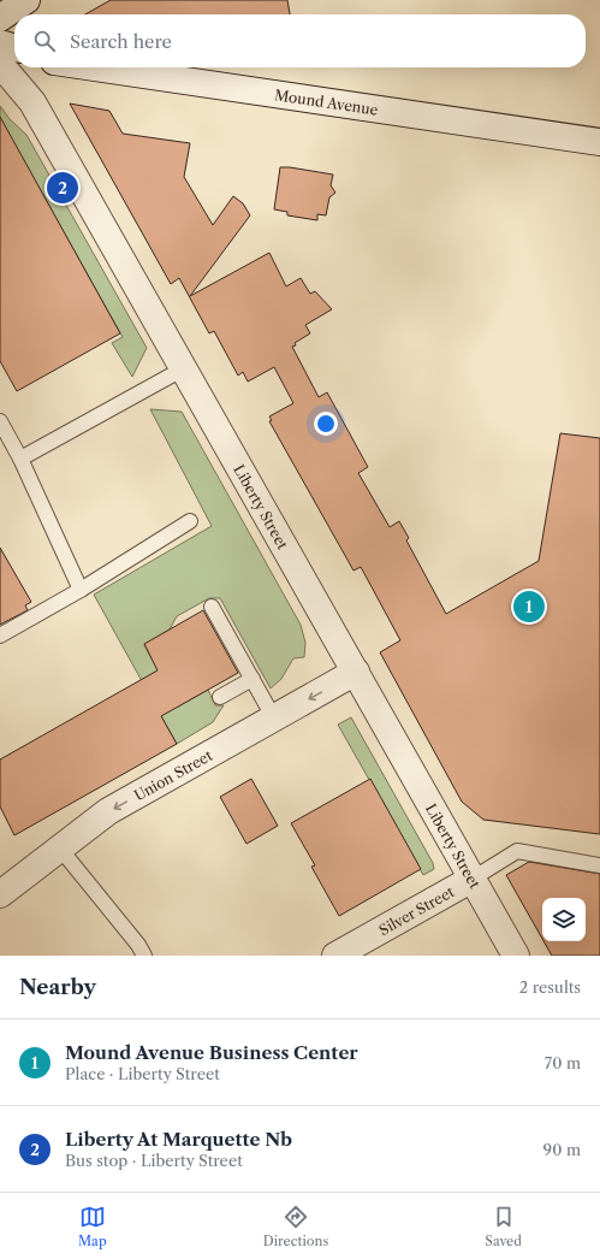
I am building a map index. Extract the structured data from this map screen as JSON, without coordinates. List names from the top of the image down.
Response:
{
  "streets": {
    "street": [
      "Mound Avenue",
      "Liberty Street",
      "Union Street",
      "Silver Street"
    ]
  },
  "crossings": [
    ["Liberty Street", "Union Street"],
    ["Liberty Street", "Silver Street"]
  ],
  "one_way": ["Union Street"],
  "page": {
    "search": "Search here",
    "pins": ["2", "1"],
    "heading": ["Nearby", "2 results"],
    "list": [
      {
        "mark": "1",
        "name": "Mound Avenue Business Center",
        "note": "Place · Liberty Street",
        "value": "70 m"
      },
      {
        "mark": "2",
        "name": "Liberty At Marquette Nb",
        "note": "Bus stop · Liberty Street",
        "value": "90 m"
      }
    ],
    "nav": ["Map", "Directions", "Saved"]
  }
}
